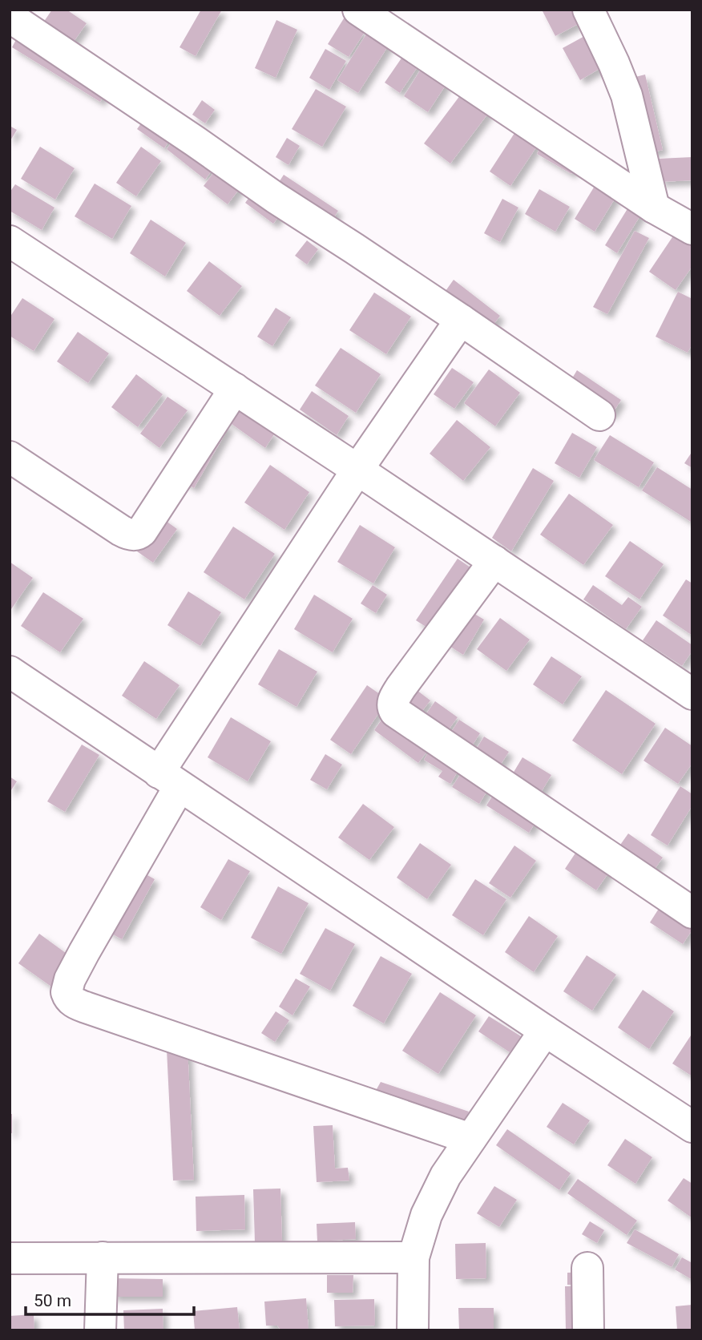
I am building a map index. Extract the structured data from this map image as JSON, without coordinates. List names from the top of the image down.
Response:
{
  "scale_bar": "50 m"
}
